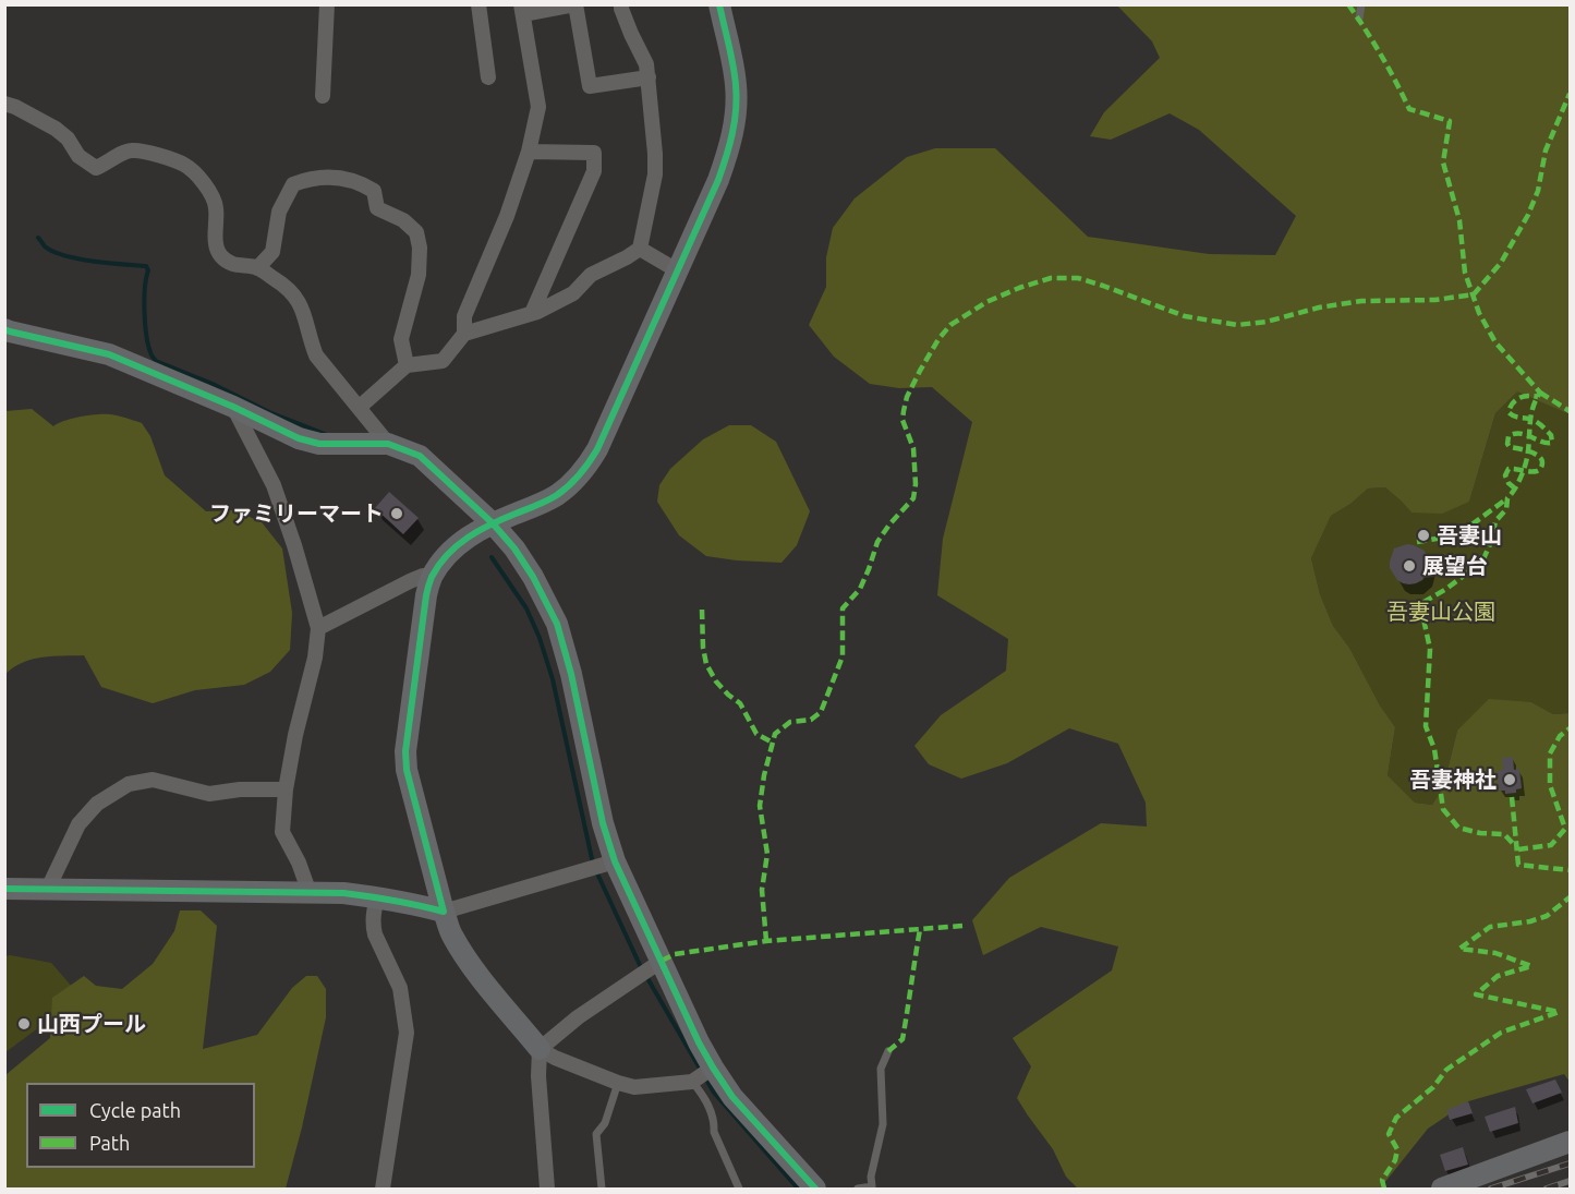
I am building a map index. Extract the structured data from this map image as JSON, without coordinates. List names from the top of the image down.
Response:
{
  "parks": ["吾妻山公園"],
  "places": [
    "ファミリーマート",
    "吾妻山",
    "展望台",
    "吾妻神社",
    "山西プール"
  ],
  "legend": ["Cycle path", "Path"]
}
